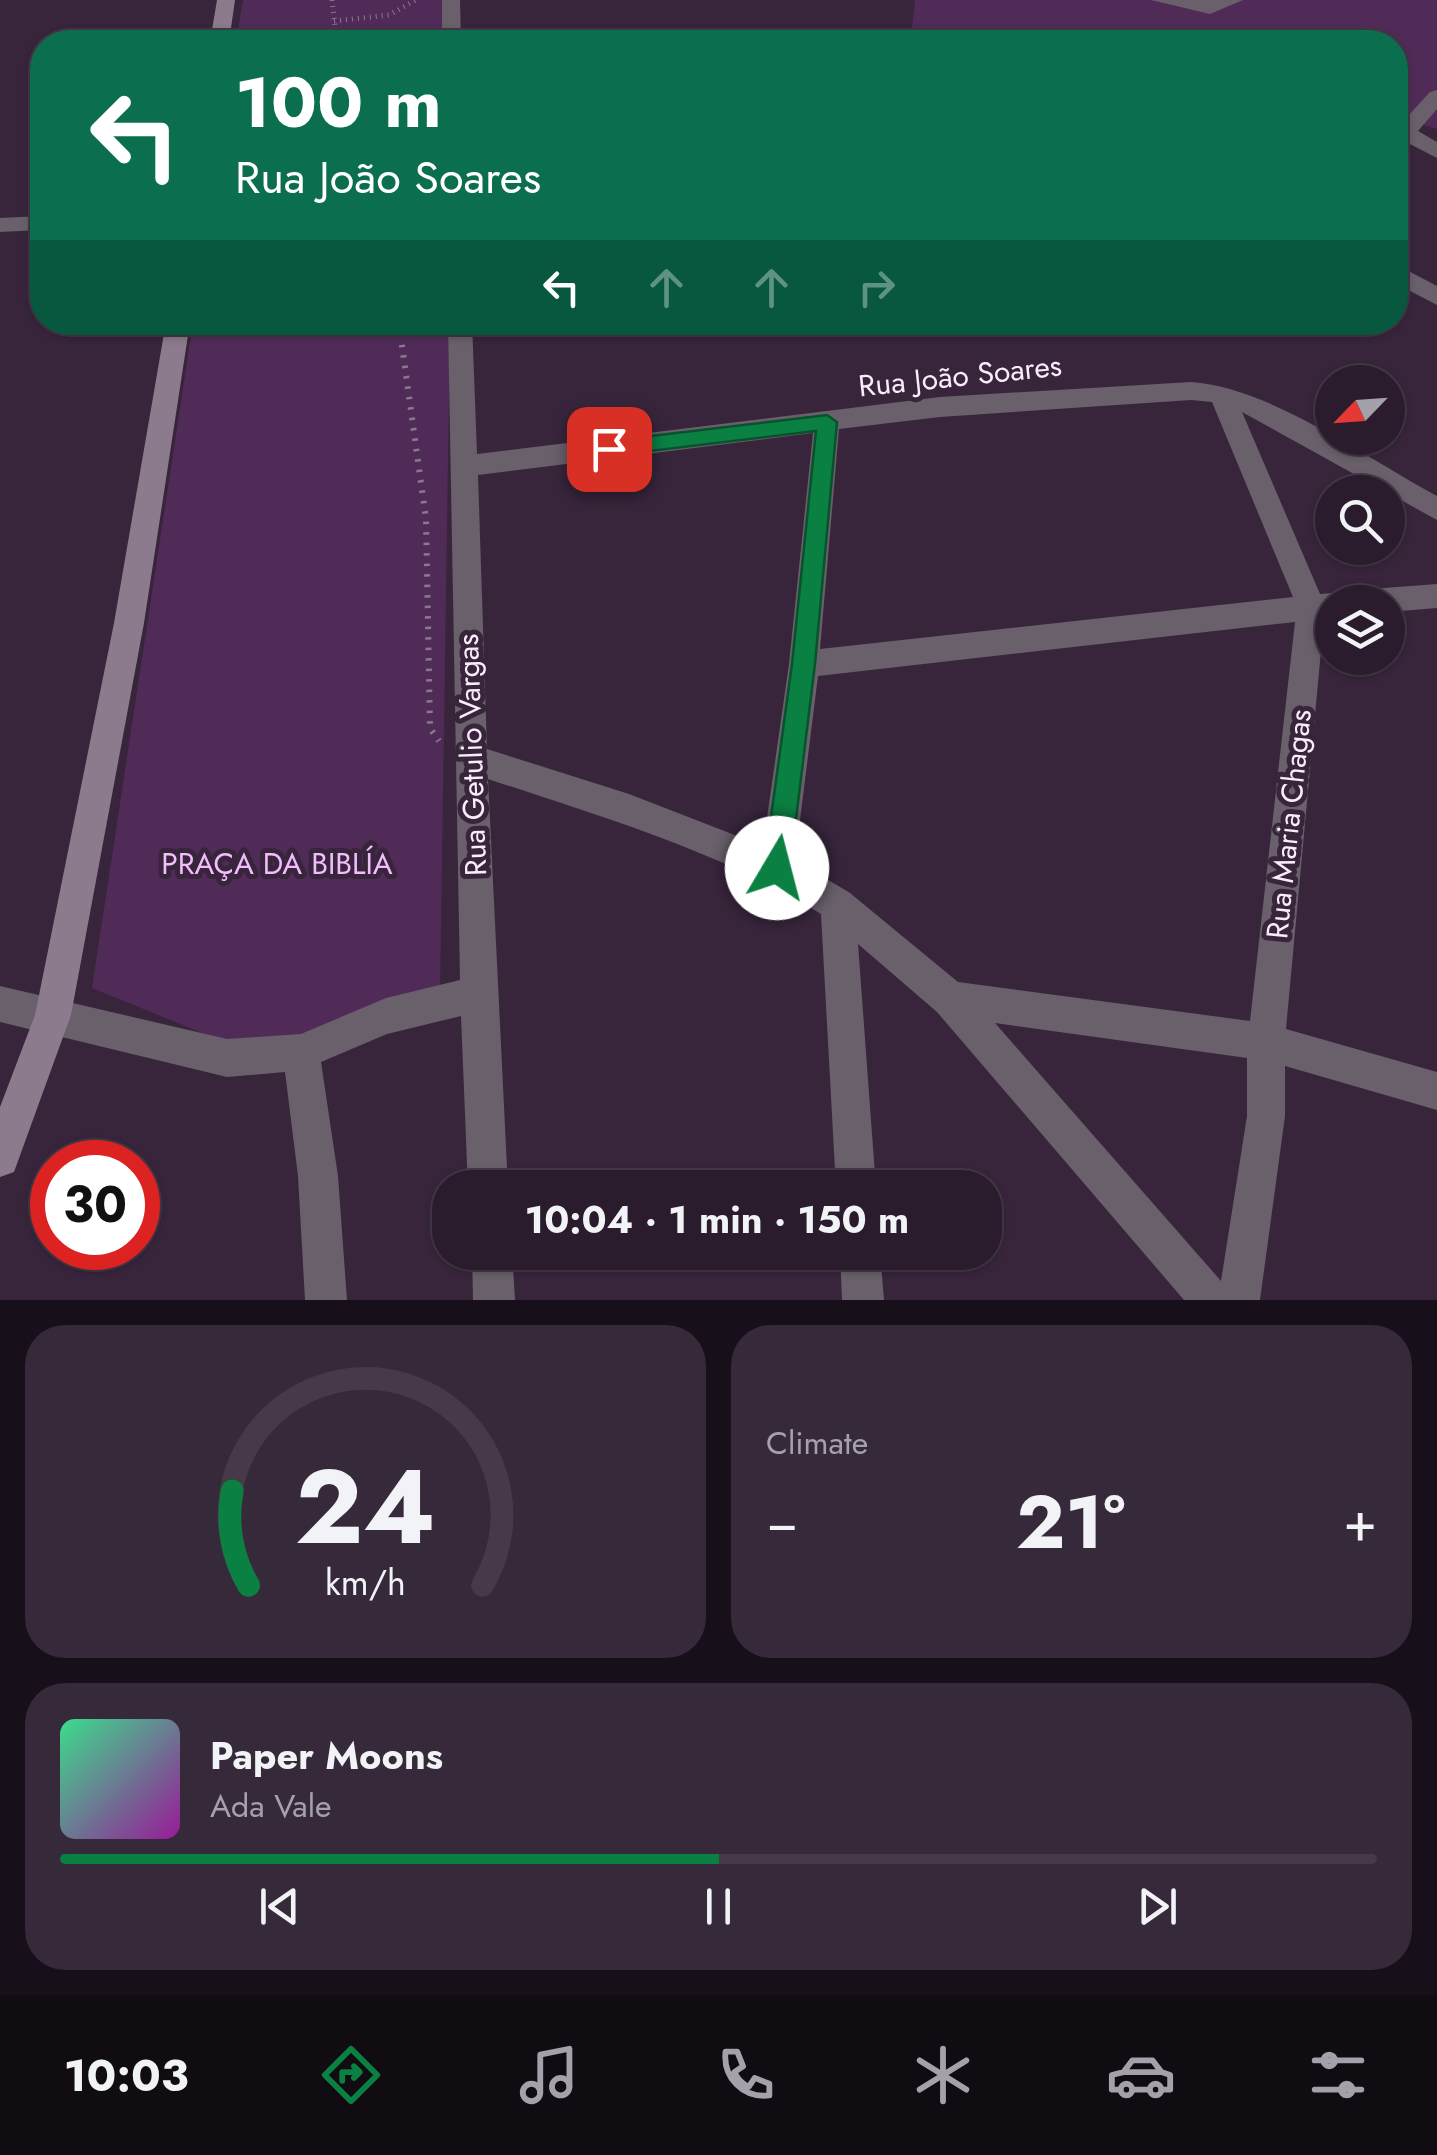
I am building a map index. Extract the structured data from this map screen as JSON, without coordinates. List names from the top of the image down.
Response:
{
  "streets": {
    "street": ["Rua João Soares", "Rua Getulio Vargas", "Rua Maria Chagas"]
  },
  "crossings": [
    ["Rua João Soares", "Rua Getulio Vargas"]
  ],
  "parks": ["PRAÇA DA BIBLÍA"],
  "north": "bottom left",
  "page": {
    "turn": ["100 m", "Rua João Soares"],
    "limit": "30",
    "trip": "10:04 · 1 min · 150 m",
    "tile": "Climate",
    "heat": ["−", "21°", "+"],
    "song": ["Paper Moons", "Ada Vale"],
    "tabs": "10:03",
    "gauge": ["24", "km/h"]
  }
}
